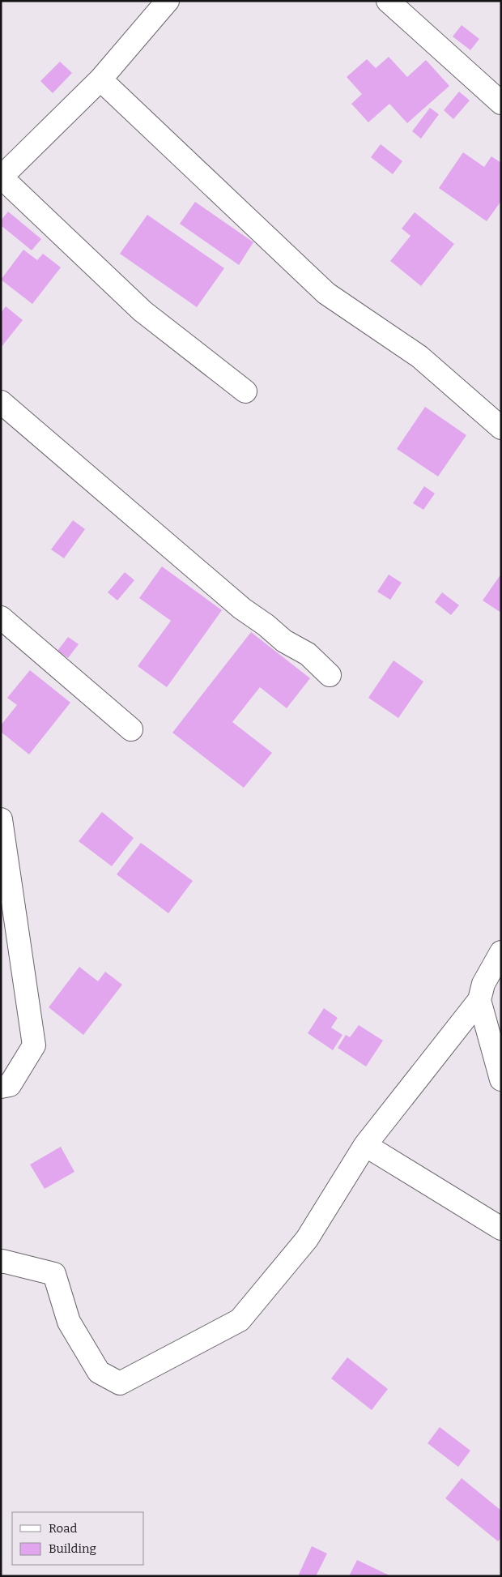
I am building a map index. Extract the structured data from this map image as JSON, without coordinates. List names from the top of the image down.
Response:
{
  "legend": ["Road", "Building"]
}
